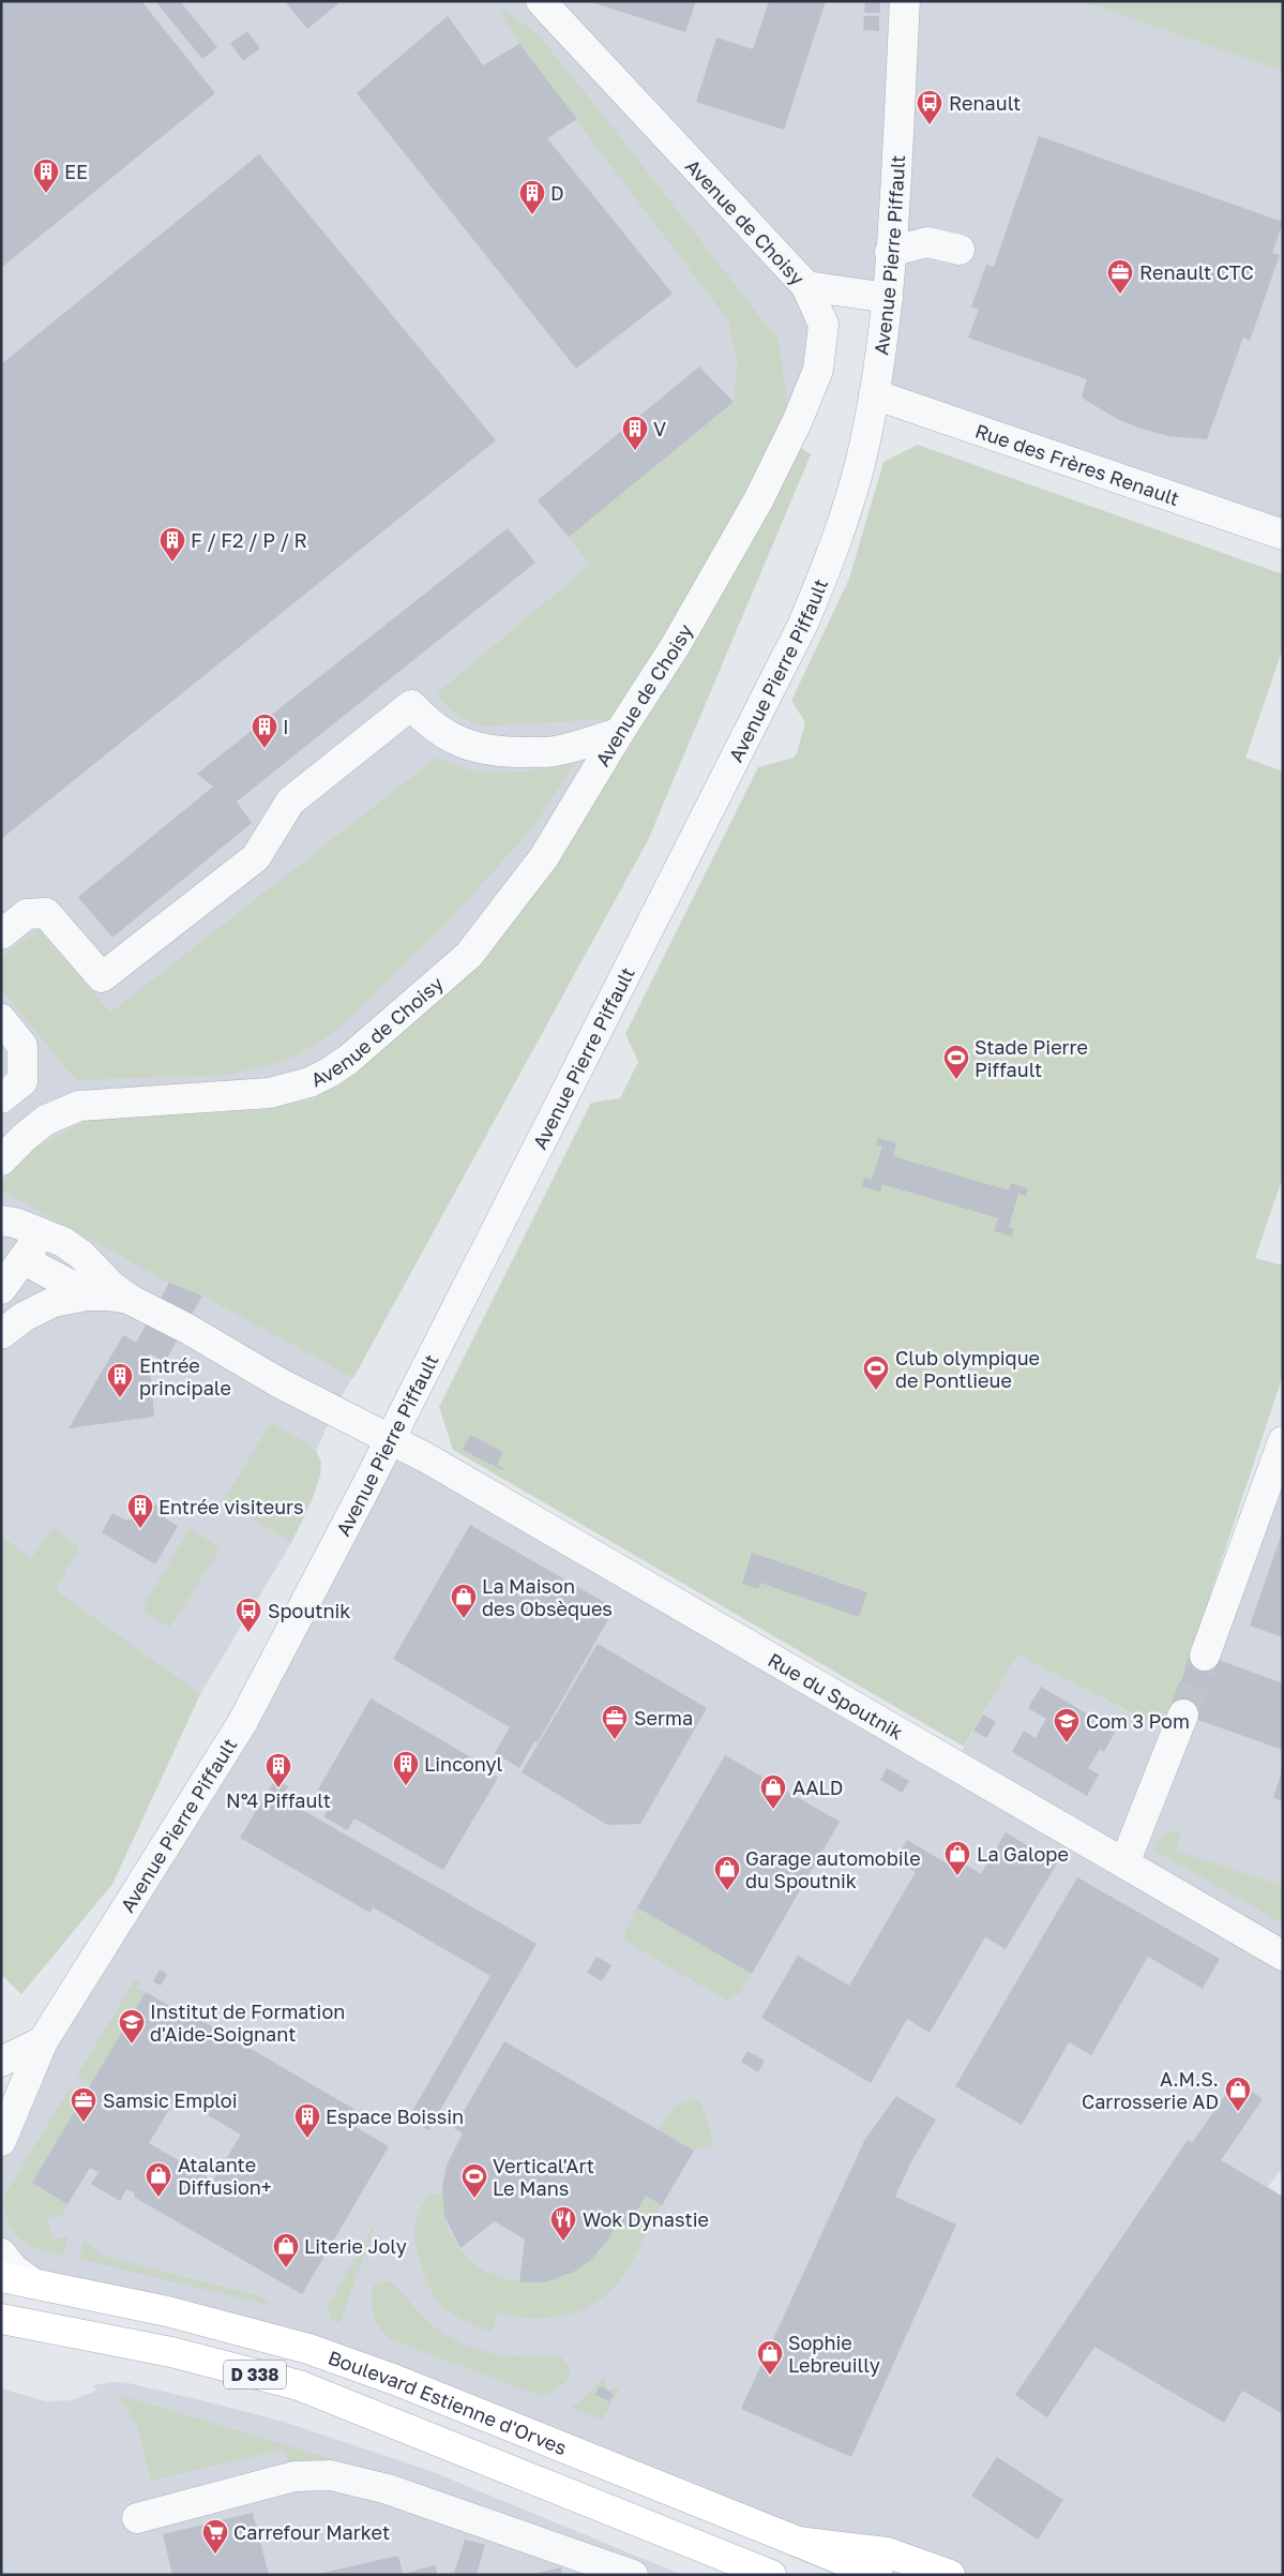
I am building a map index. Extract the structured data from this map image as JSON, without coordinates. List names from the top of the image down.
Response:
{
  "streets": {
    "main road": ["D 338", "Boulevard Estienne d'Orves"],
    "street": [
      "Avenue de Choisy",
      "Avenue Pierre Piffault",
      "Rue des Frères Renault",
      "Rue du Spoutnik"
    ]
  },
  "crossings": [
    ["Avenue Pierre Piffault", "Rue des Frères Renault"],
    ["Avenue Pierre Piffault", "Rue du Spoutnik"]
  ],
  "places": {
    "bus stop": ["Renault", "Spoutnik"],
    "building": [
      "EE",
      "D",
      "V",
      "F / F2 / P / R",
      "I",
      "Entrée principale",
      "Entrée visiteurs",
      "Linconyl",
      "N°4 Piffault",
      "Espace Boissin"
    ],
    "office": ["Renault CTC", "Serma", "Samsic Emploi"],
    "sports": ["Stade Pierre Piffault", "Club olympique de Pontlieue", "Vertical'Art Le Mans"],
    "shop": [
      "La Maison des Obsèques",
      "AALD",
      "La Galope",
      "Garage automobile du Spoutnik",
      "A.M.S. Carrosserie AD",
      "Atalante Diffusion+",
      "Literie Joly",
      "Sophie Lebreuilly"
    ],
    "school or university": ["Com 3 Pom", "Institut de Formation d'Aide-Soignant"],
    "restaurant": ["Wok Dynastie"],
    "supermarket": ["Carrefour Market"]
  }
}
